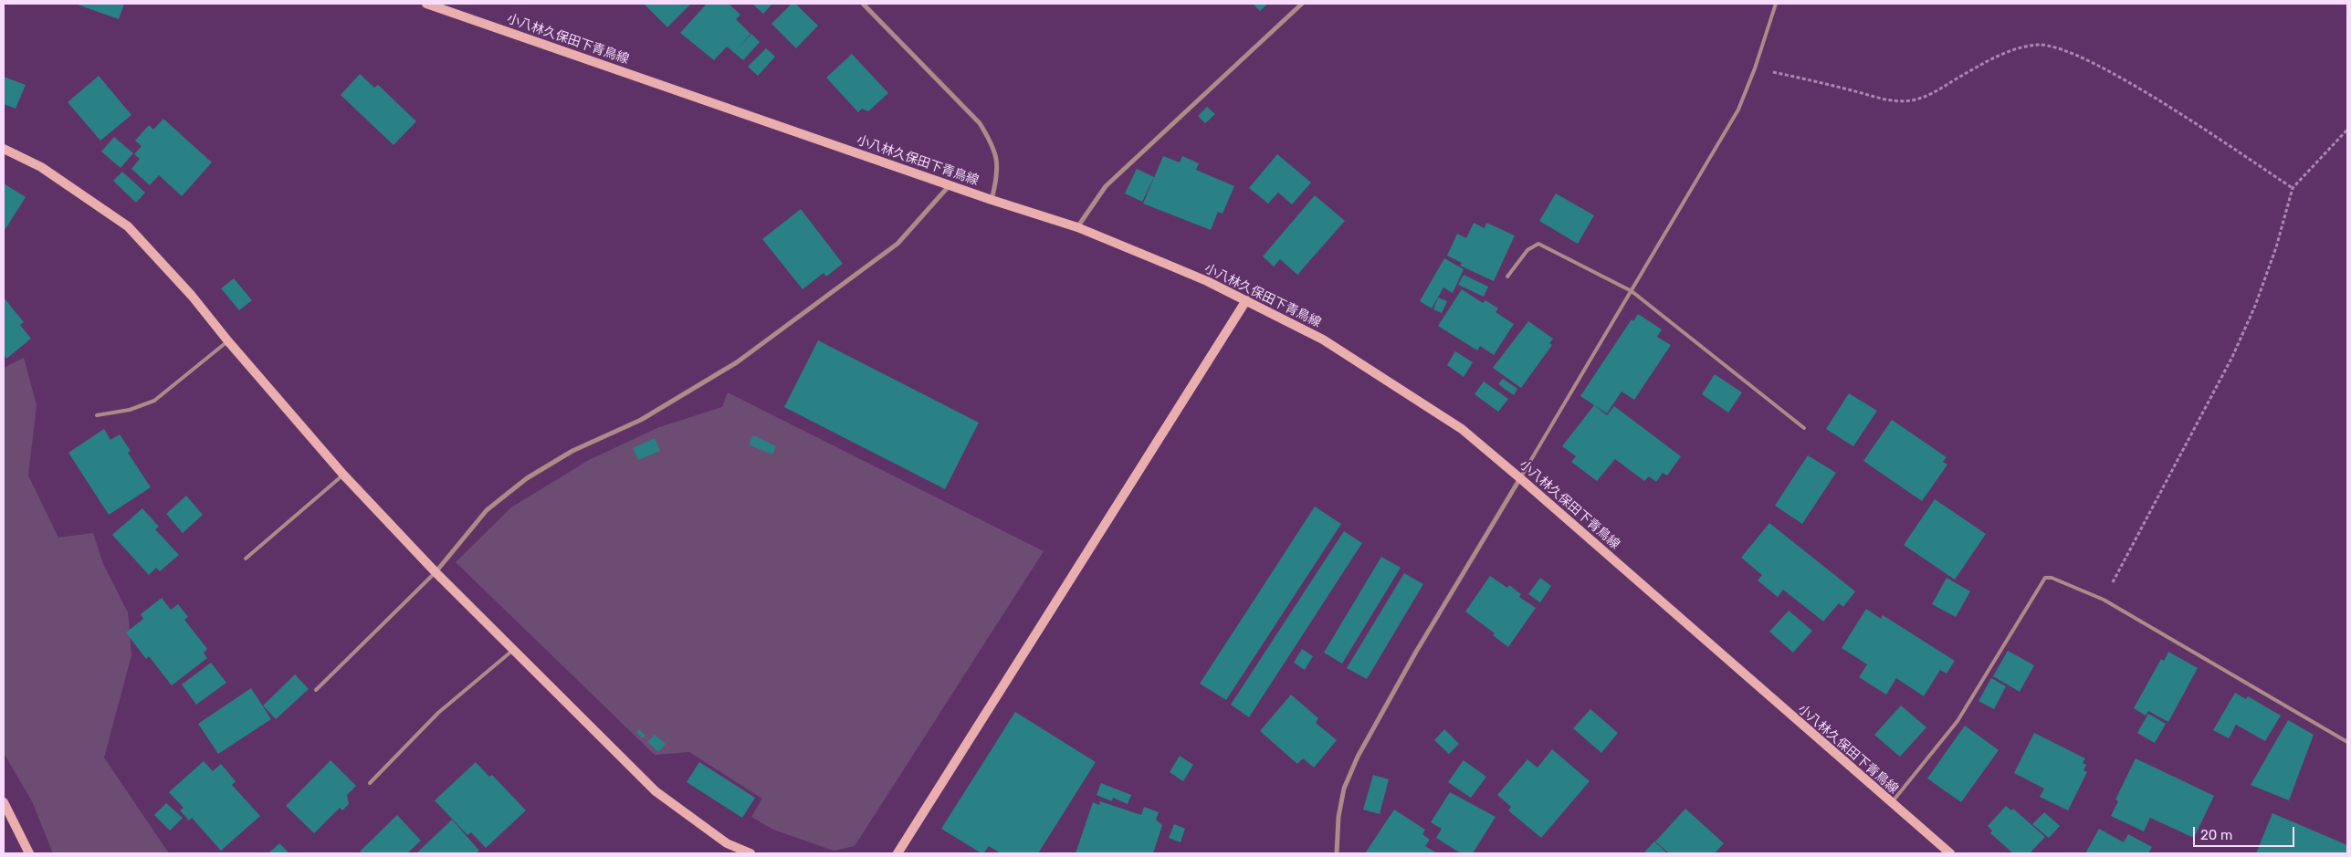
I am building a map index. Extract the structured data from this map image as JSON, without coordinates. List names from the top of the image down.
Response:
{
  "streets": {
    "main road": ["小八林久保田下青鳥線"]
  },
  "scale_bar": "20 m"
}
